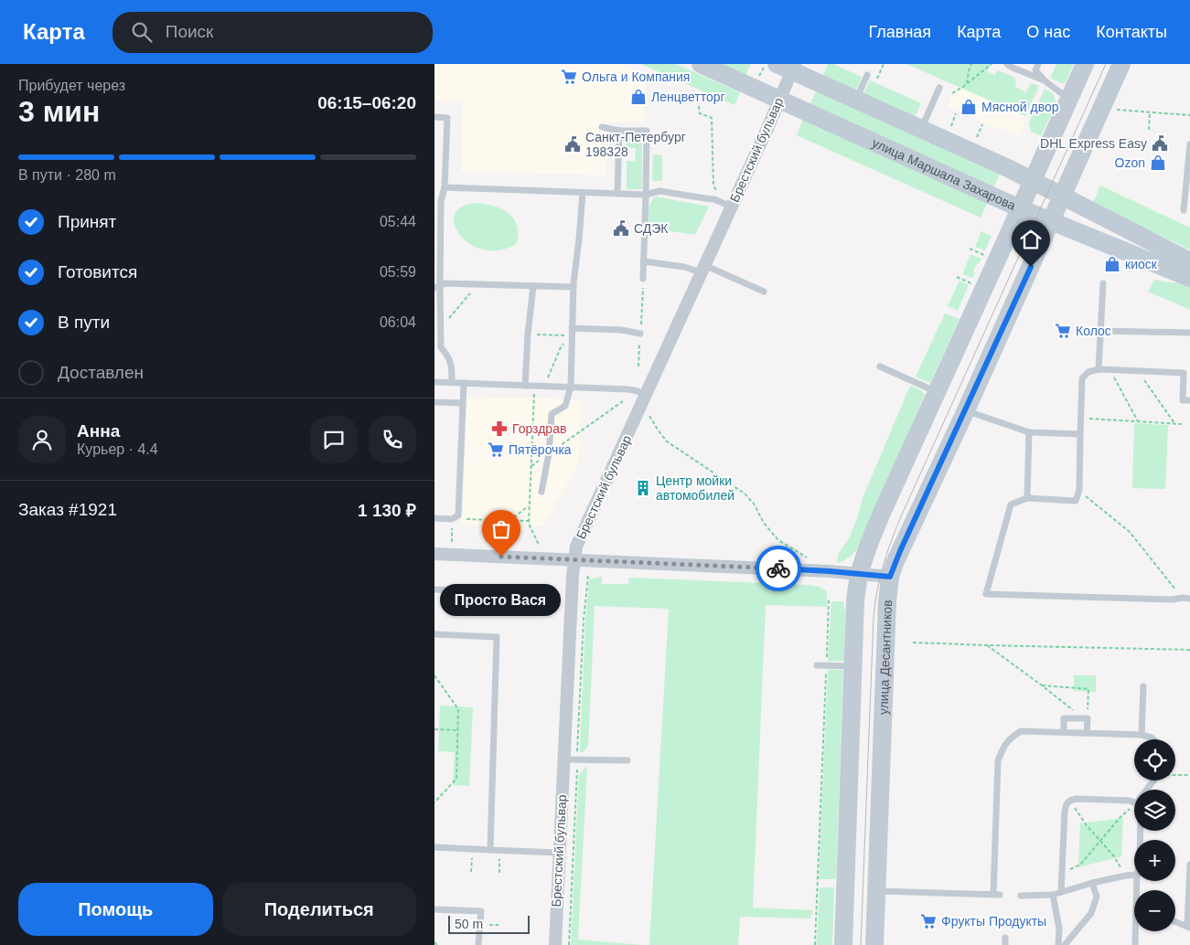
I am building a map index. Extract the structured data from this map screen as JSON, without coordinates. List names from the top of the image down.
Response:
{
  "streets": {
    "street": ["Брестский бульвар", "улица Маршала Захарова", "улица Десантников"]
  },
  "crossings": [
    ["Брестский бульвар", "улица Маршала Захарова"],
    ["улица Маршала Захарова", "улица Десантников"]
  ],
  "places": {
    "supermarket": [
      "Ольга и Компания",
      "Колос",
      "Пятёрочка",
      "Фрукты Продукты"
    ],
    "shop": [
      "Ленцветторг",
      "Мясной двор",
      "Ozon",
      "киоск"
    ],
    "public building": ["DHL Express Easy", "Санкт-Петербург 198328", "СДЭК"],
    "pharmacy": ["Горздрав"],
    "building": ["Центр мойки автомобилей"],
    "other": ["Просто Вася"]
  },
  "scale_bar": "50 m",
  "page": {
    "header": "Карта",
    "search": "Поиск",
    "nav": [
      "Главная",
      "Карта",
      "О нас",
      "Контакты"
    ],
    "heading": ["3 мин", "Прибудет через", "06:15–06:20"],
    "panel": [
      "Анна",
      "Курьер · 4.4",
      "Заказ #1921",
      "1 130 ₽"
    ],
    "bar": "В пути · 280 m",
    "list": [
      ["Принят", "05:44"],
      ["Готовится", "05:59"],
      ["В пути", "06:04"],
      "Доставлен"
    ],
    "bubble": "Просто Вася",
    "map_buttons": ["+", "−"],
    "buttons": ["Помощь", "Поделиться"],
    "scale": "50 m"
  }
}
